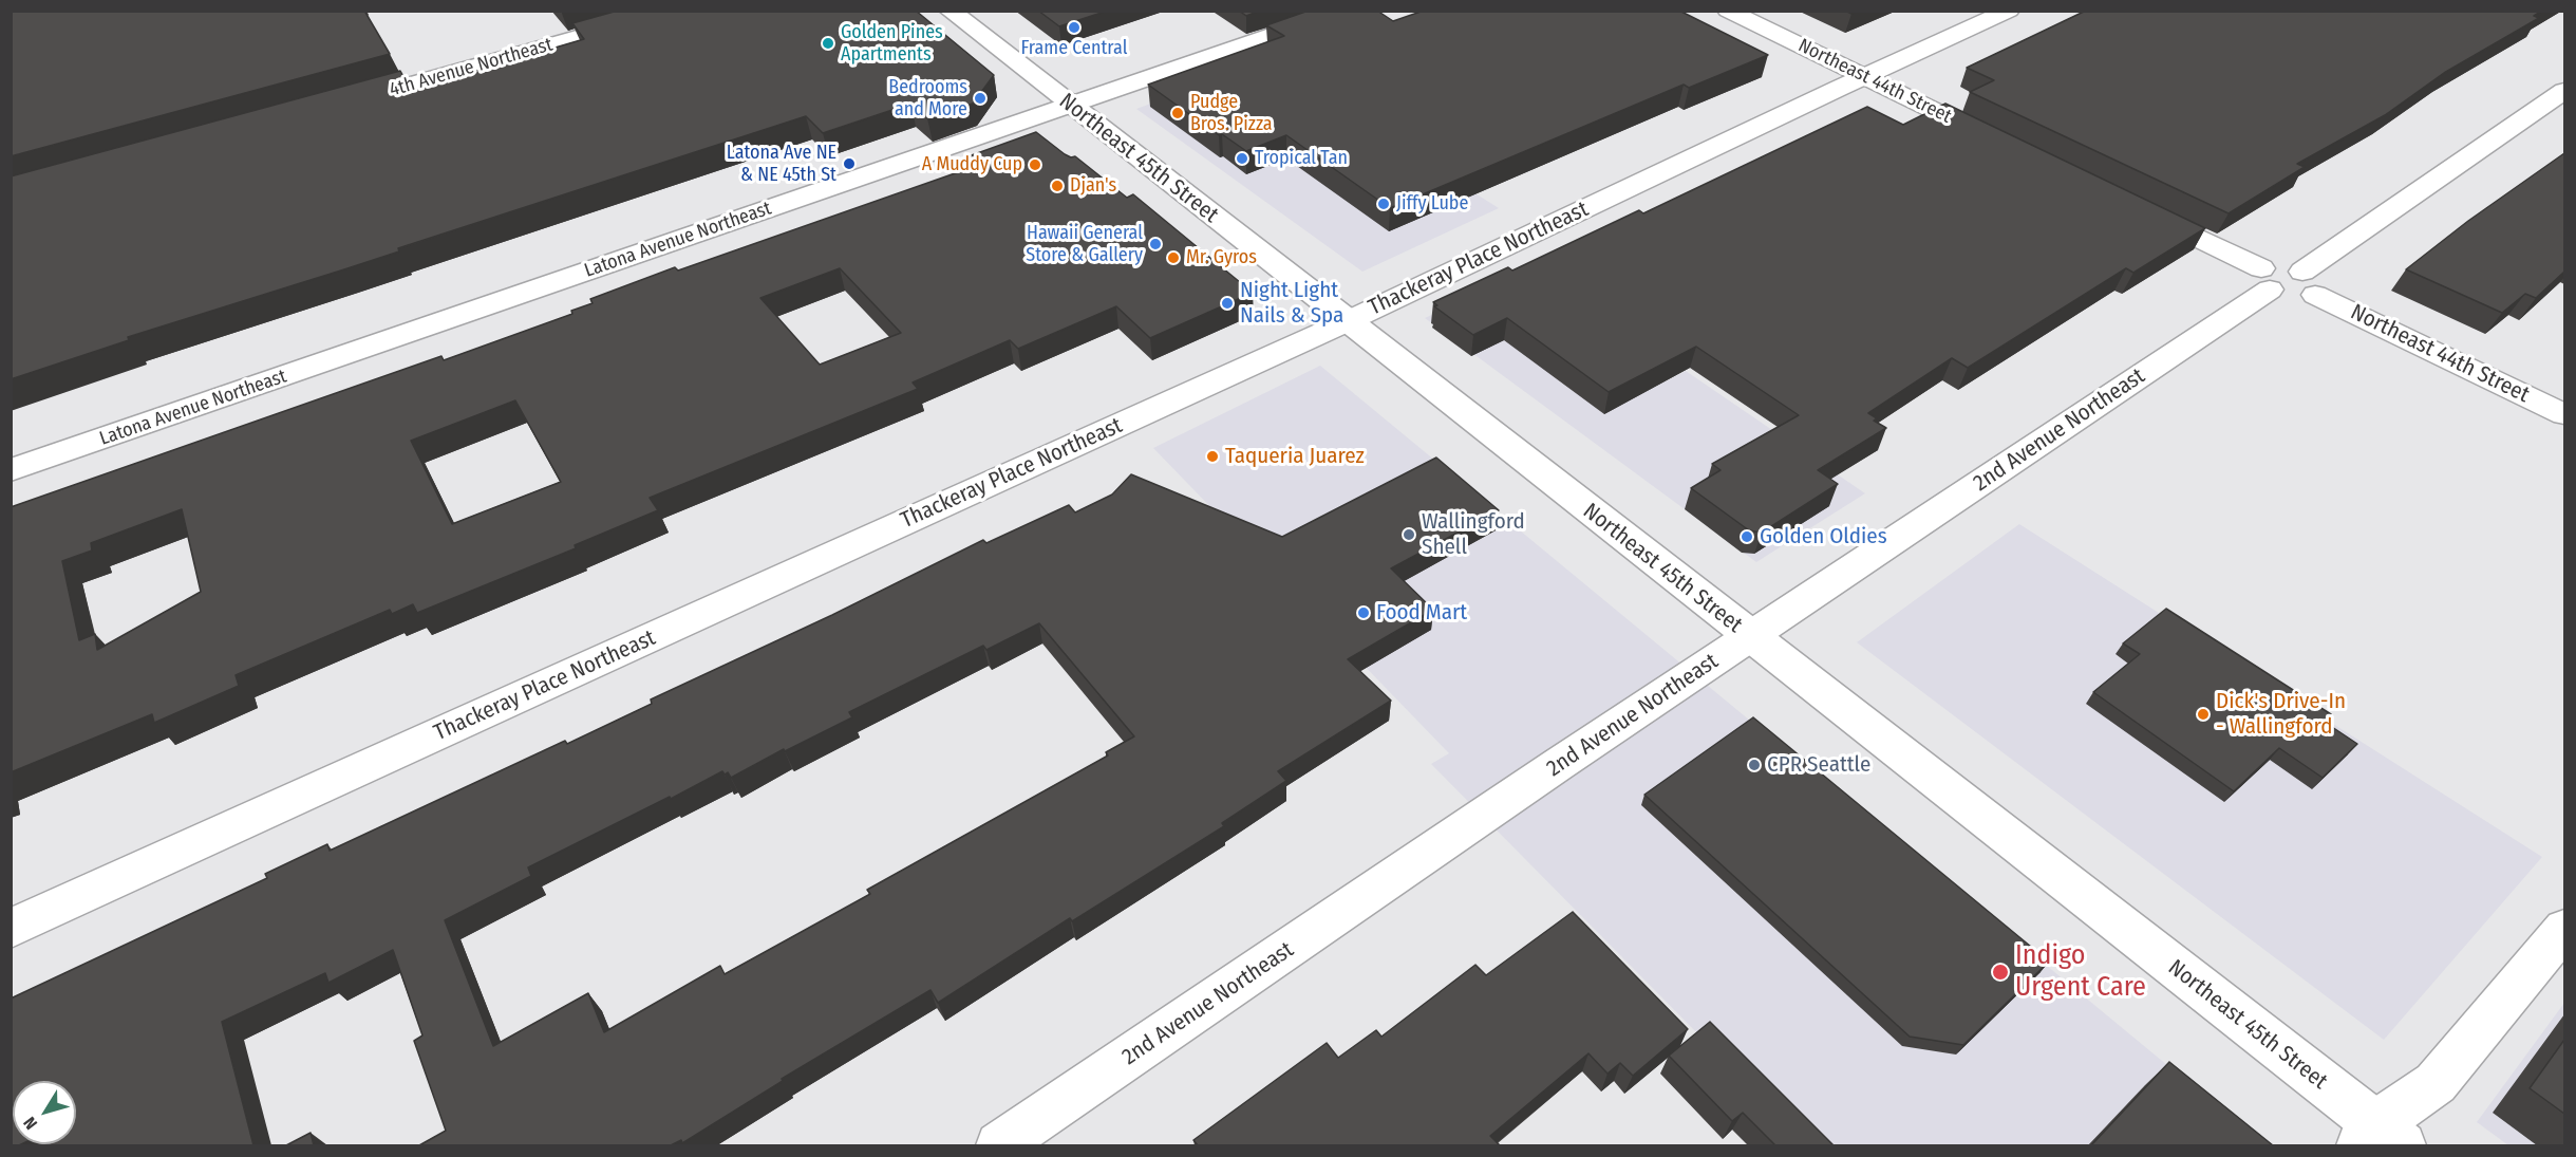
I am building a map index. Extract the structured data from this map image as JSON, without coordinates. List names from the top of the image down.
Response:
{
  "streets": {
    "street": [
      "4th Avenue Northeast",
      "Northeast 44th Street",
      "Northeast 45th Street",
      "Latona Avenue Northeast",
      "Thackeray Place Northeast",
      "2nd Avenue Northeast"
    ]
  },
  "crossings": [
    ["Northeast 44th Street", "Thackeray Place Northeast"],
    ["Northeast 44th Street", "2nd Avenue Northeast"],
    ["Northeast 45th Street", "Latona Avenue Northeast"],
    ["Northeast 45th Street", "Thackeray Place Northeast"],
    ["Northeast 45th Street", "2nd Avenue Northeast"]
  ],
  "places": [
    "Frame Central",
    "Golden Pines Apartments",
    "Bedrooms and More",
    "Pudge Bros. Pizza",
    "Tropical Tan",
    "Latona Ave NE & NE 45th St",
    "A Muddy Cup",
    "Djan's",
    "Jiffy Lube",
    "Hawaii General Store & Gallery",
    "Mr. Gyros",
    "Night Light Nails & Spa",
    "Taqueria Juarez",
    "Wallingford Shell",
    "Golden Oldies",
    "Food Mart",
    "Dick's Drive-In - Wallingford",
    "CPR Seattle",
    "Indigo Urgent Care"
  ],
  "north": "bottom left"
}
